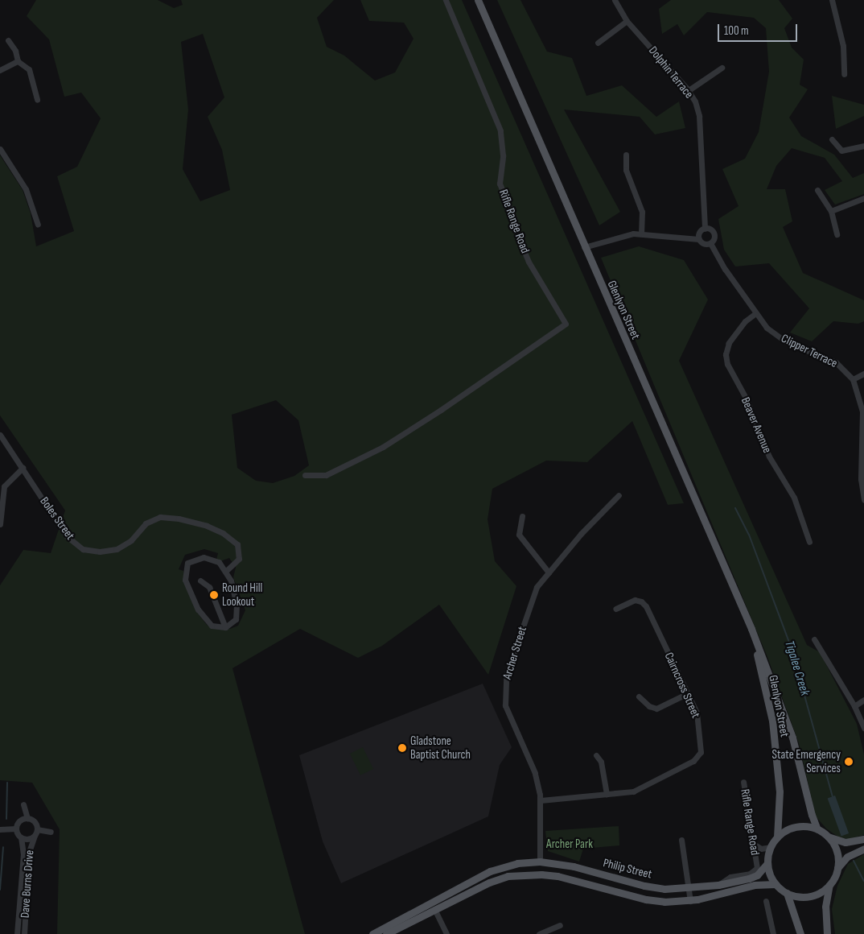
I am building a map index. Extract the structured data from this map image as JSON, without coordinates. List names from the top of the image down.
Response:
{
  "streets": {
    "main road": ["Glenlyon Street", "Philip Street"],
    "street": [
      "Dolphin Terrace",
      "Rifle Range Road",
      "Clipper Terrace",
      "Beaver Avenue",
      "Boles Street",
      "Archer Street",
      "Cairncross Street",
      "Dave Burns Drive"
    ]
  },
  "crossings": [
    ["Dolphin Terrace", "Clipper Terrace"],
    ["Rifle Range Road", "Philip Street"],
    ["Glenlyon Street", "Philip Street"],
    ["Clipper Terrace", "Beaver Avenue"],
    ["Archer Street", "Cairncross Street"],
    ["Archer Street", "Philip Street"]
  ],
  "water": ["Tigalee Creek"],
  "parks": ["Archer Park"],
  "places": ["Round Hill Lookout", "Gladstone Baptist Church", "State Emergency Services"],
  "scale_bar": "100 m"
}
